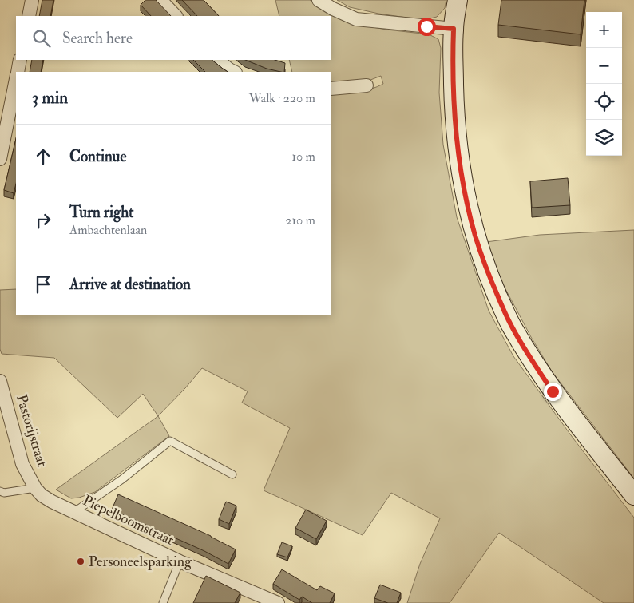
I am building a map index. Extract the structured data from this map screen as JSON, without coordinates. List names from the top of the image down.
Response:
{
  "streets": {
    "street": ["Pastorijstraat", "Piepelboomstraat"]
  },
  "crossings": [
    ["Pastorijstraat", "Piepelboomstraat"]
  ],
  "places": ["Personeelsparking"],
  "page": {
    "map_buttons": ["+", "−"],
    "search": "Search here",
    "heading": ["3 min", "Walk · 220 m"],
    "list": [
      ["Continue", "10 m"],
      ["Turn right", "Ambachtenlaan", "210 m"],
      "Arrive at destination"
    ]
  }
}
